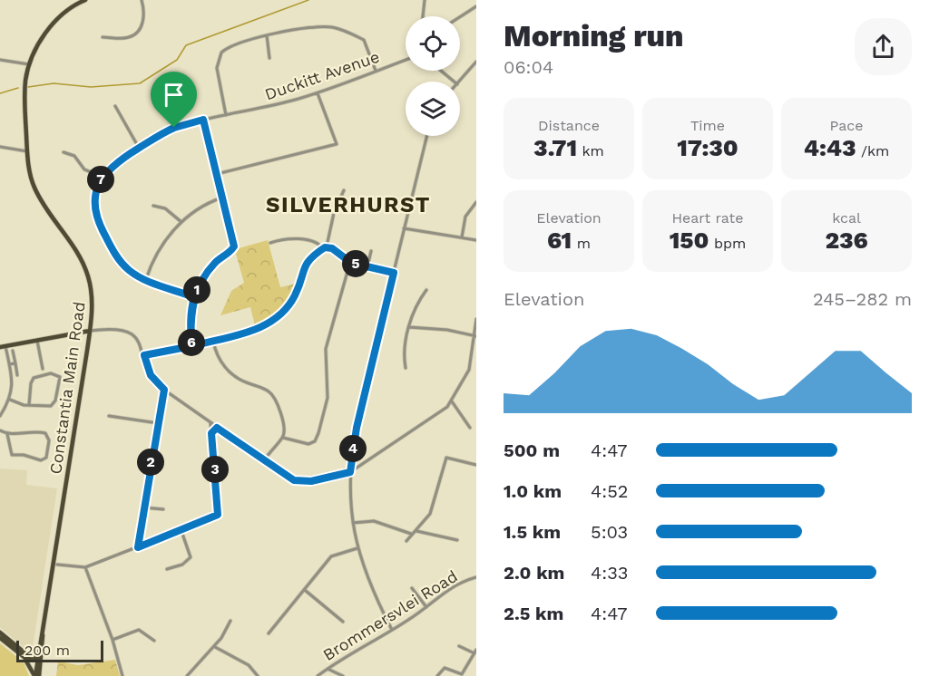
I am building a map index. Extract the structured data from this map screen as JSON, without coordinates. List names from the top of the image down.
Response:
{
  "streets": {
    "main road": ["Constantia Main Road"],
    "street": ["Duckitt Avenue", "Brommersvlei Road"]
  },
  "districts": ["SILVERHURST"],
  "scale_bar": "200 m",
  "page": {
    "heading": ["Morning run", "06:04"],
    "stats": [
      ["Distance", "3.71 km"],
      ["Time", "17:30"],
      ["Pace", "4:43 /km"],
      ["Elevation", "61 m"],
      ["Heart rate", "150 bpm"],
      ["kcal", "236"]
    ],
    "pins": [
      "7",
      "5",
      "1",
      "6",
      "4",
      "2",
      "3"
    ],
    "chart": ["Elevation", "245–282 m"],
    "list": [
      {
        "name": "500 m",
        "note": "4:47"
      },
      {
        "name": "1.0 km",
        "note": "4:52"
      },
      {
        "name": "1.5 km",
        "note": "5:03"
      },
      {
        "name": "2.0 km",
        "note": "4:33"
      },
      {
        "name": "2.5 km",
        "note": "4:47"
      }
    ],
    "scale": "200 m"
  }
}
